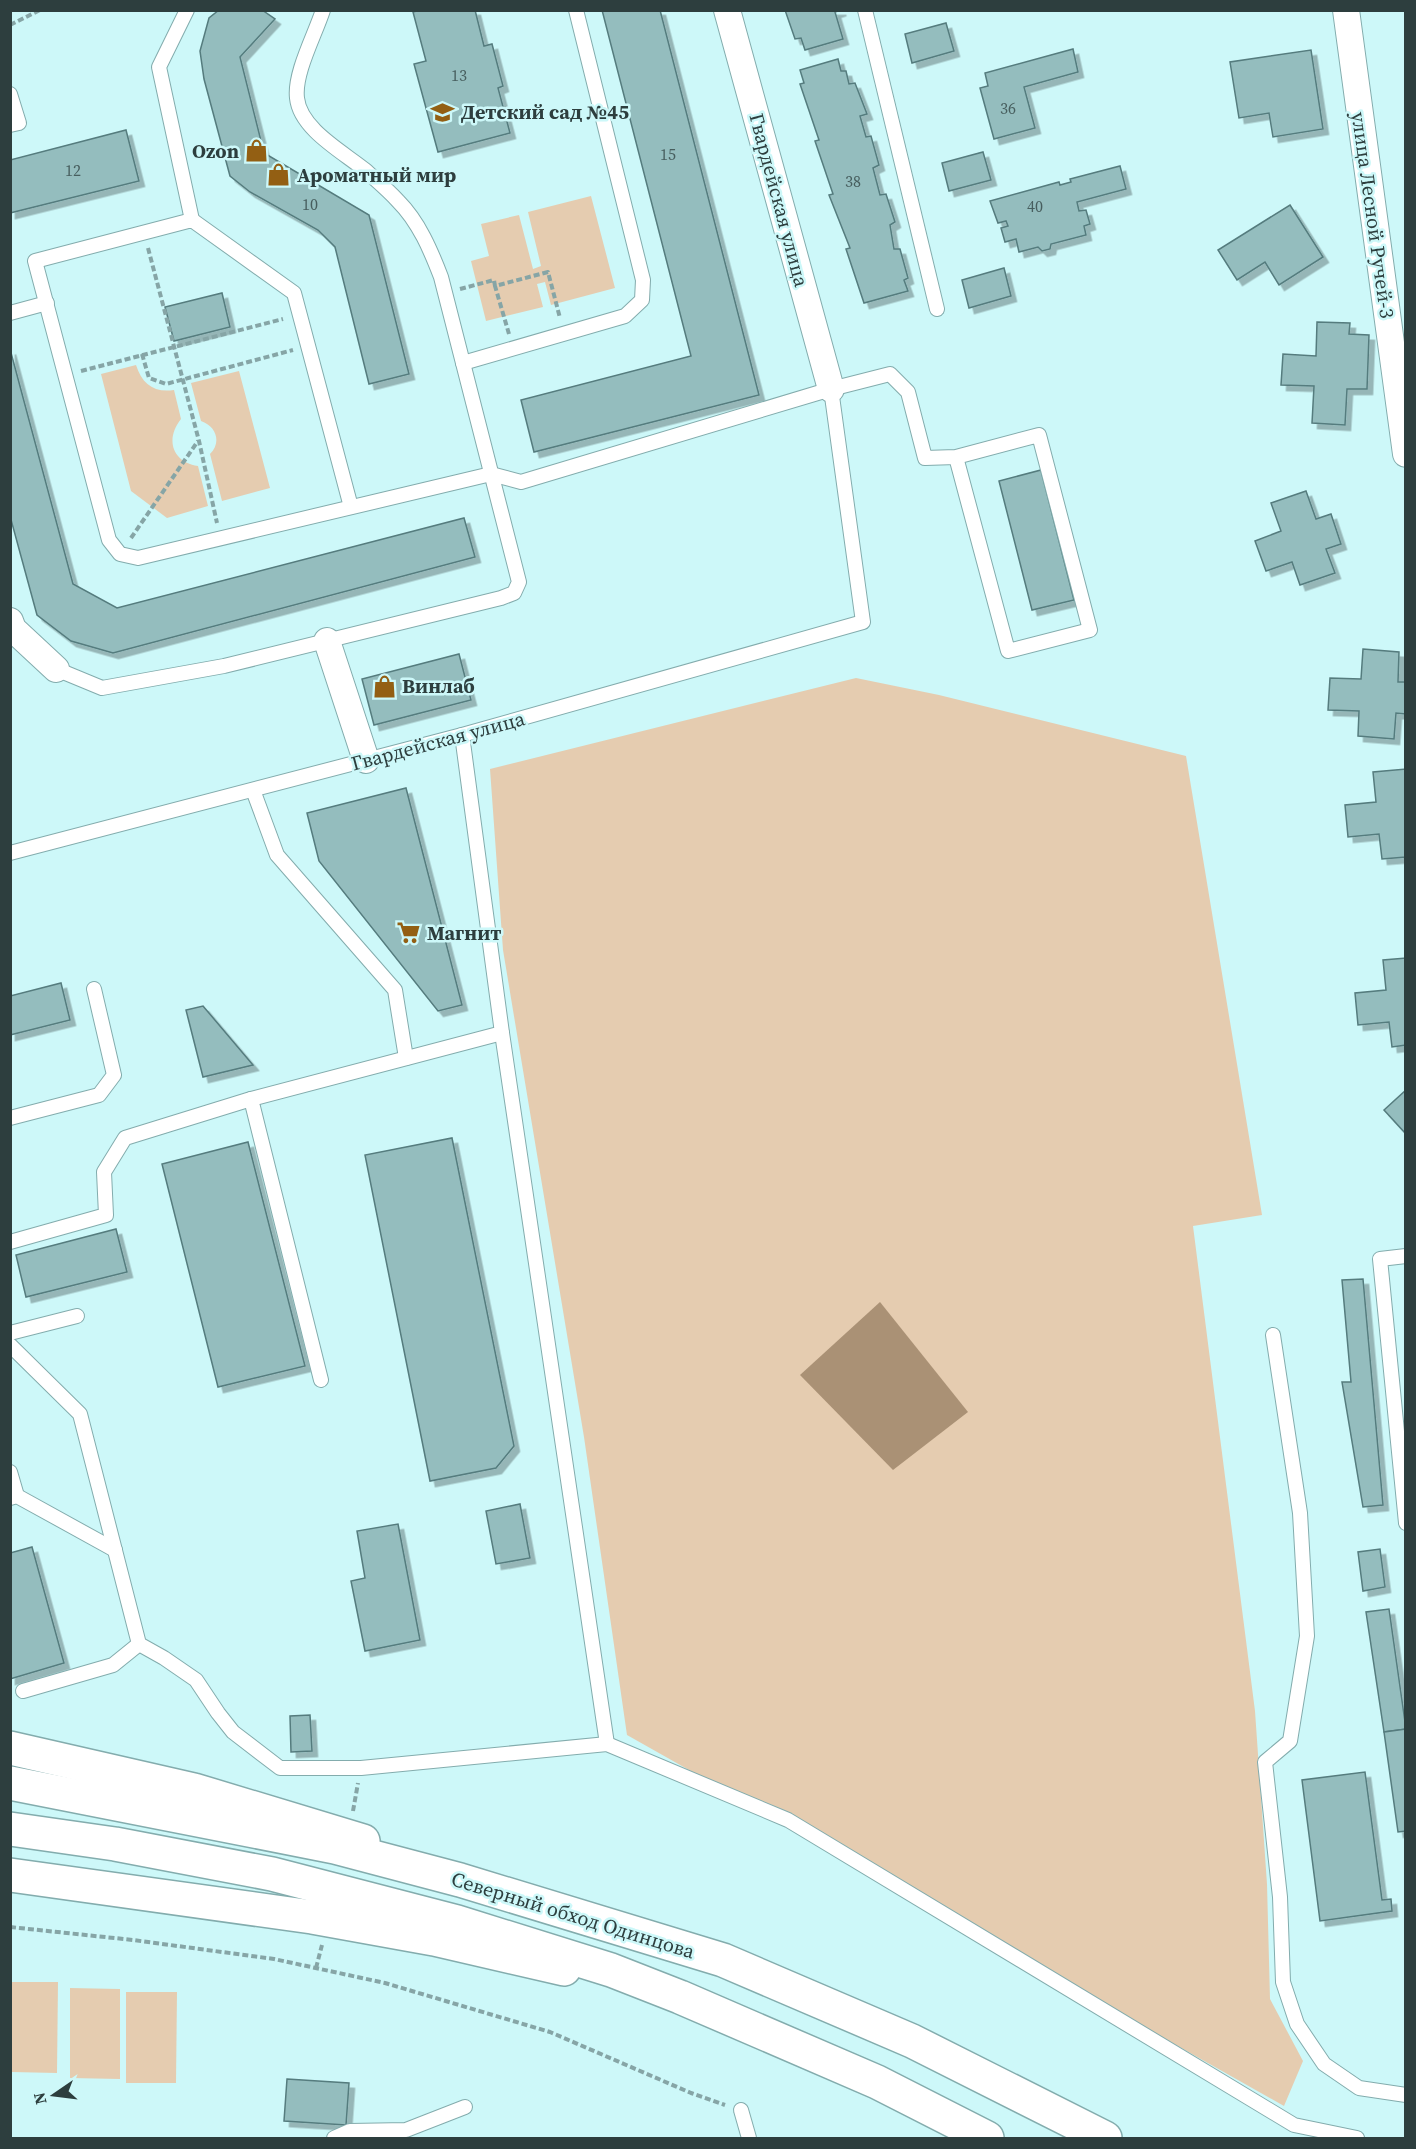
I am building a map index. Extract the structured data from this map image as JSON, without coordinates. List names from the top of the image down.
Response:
{
  "streets": {
    "main road": ["Северный обход Одинцова"],
    "street": ["Гвардейская улица", "улица Лесной Ручей-3"]
  },
  "places": {
    "school or university": ["Детский сад №45"],
    "shop": ["Ozon", "Ароматный мир", "Винлаб"],
    "supermarket": ["Магнит"]
  },
  "house_numbers": [
    "13",
    "36",
    "15",
    "12",
    "38",
    "10",
    "40"
  ],
  "north": "left"
}
